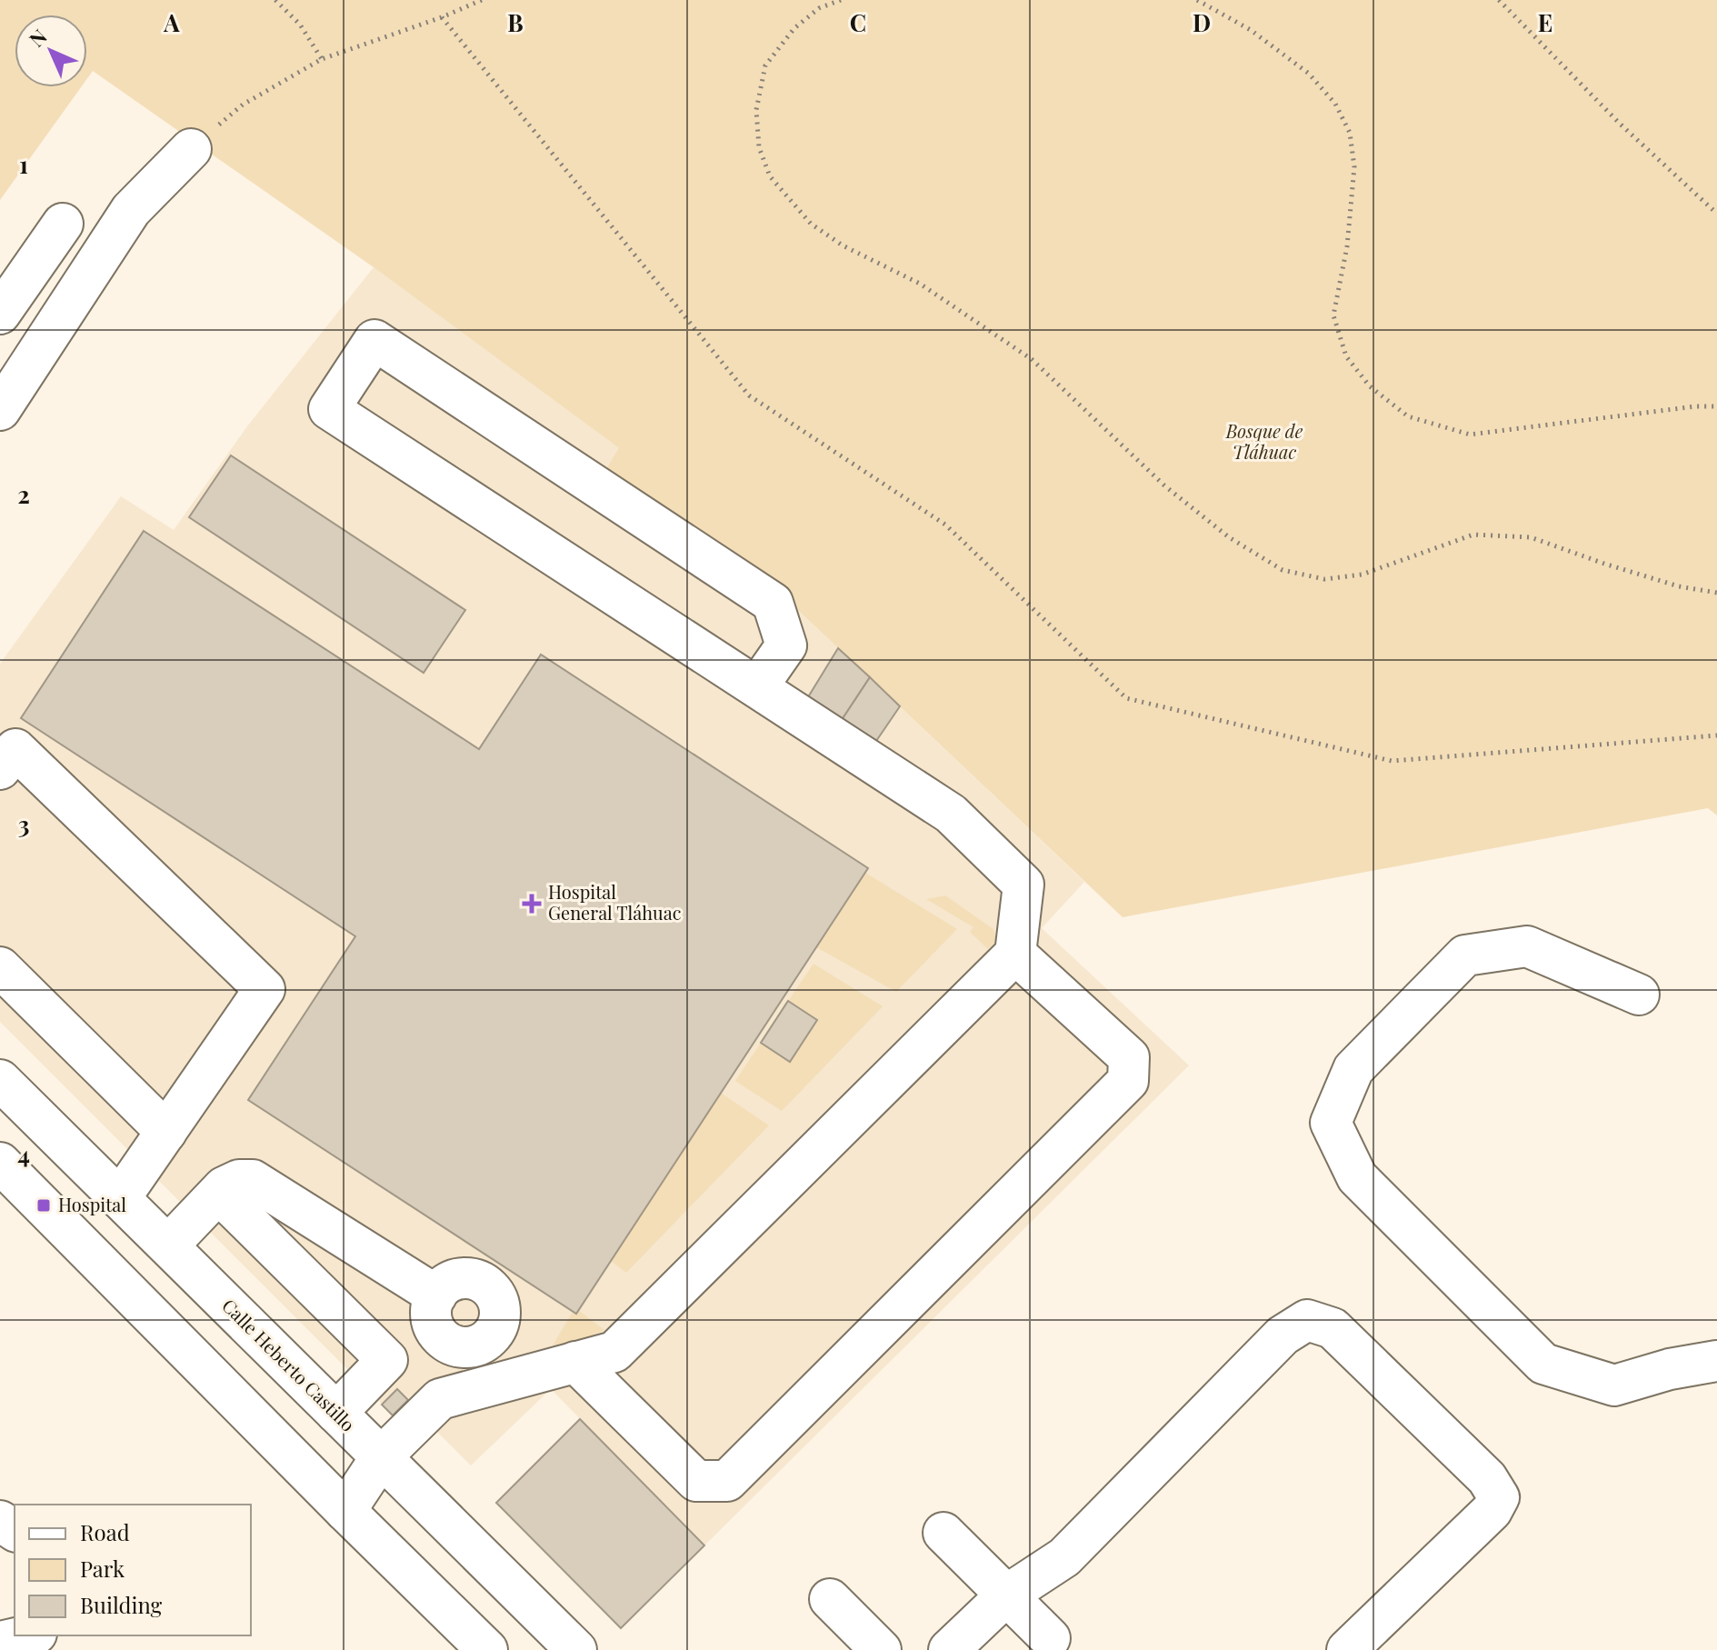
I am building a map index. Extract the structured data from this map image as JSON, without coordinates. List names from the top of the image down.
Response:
{
  "streets": {
    "main road": ["Calle Heberto Castillo"]
  },
  "parks": ["Bosque de Tláhuac"],
  "places": {
    "health": ["Hospital General Tláhuac"],
    "transit": ["Hospital"]
  },
  "legend": ["Road", "Park", "Building"],
  "north": "top left",
  "grid": {
    "columns": [
      "A",
      "B",
      "C",
      "D",
      "E"
    ],
    "rows": [
      "1",
      "2",
      "3",
      "4"
    ]
  }
}
